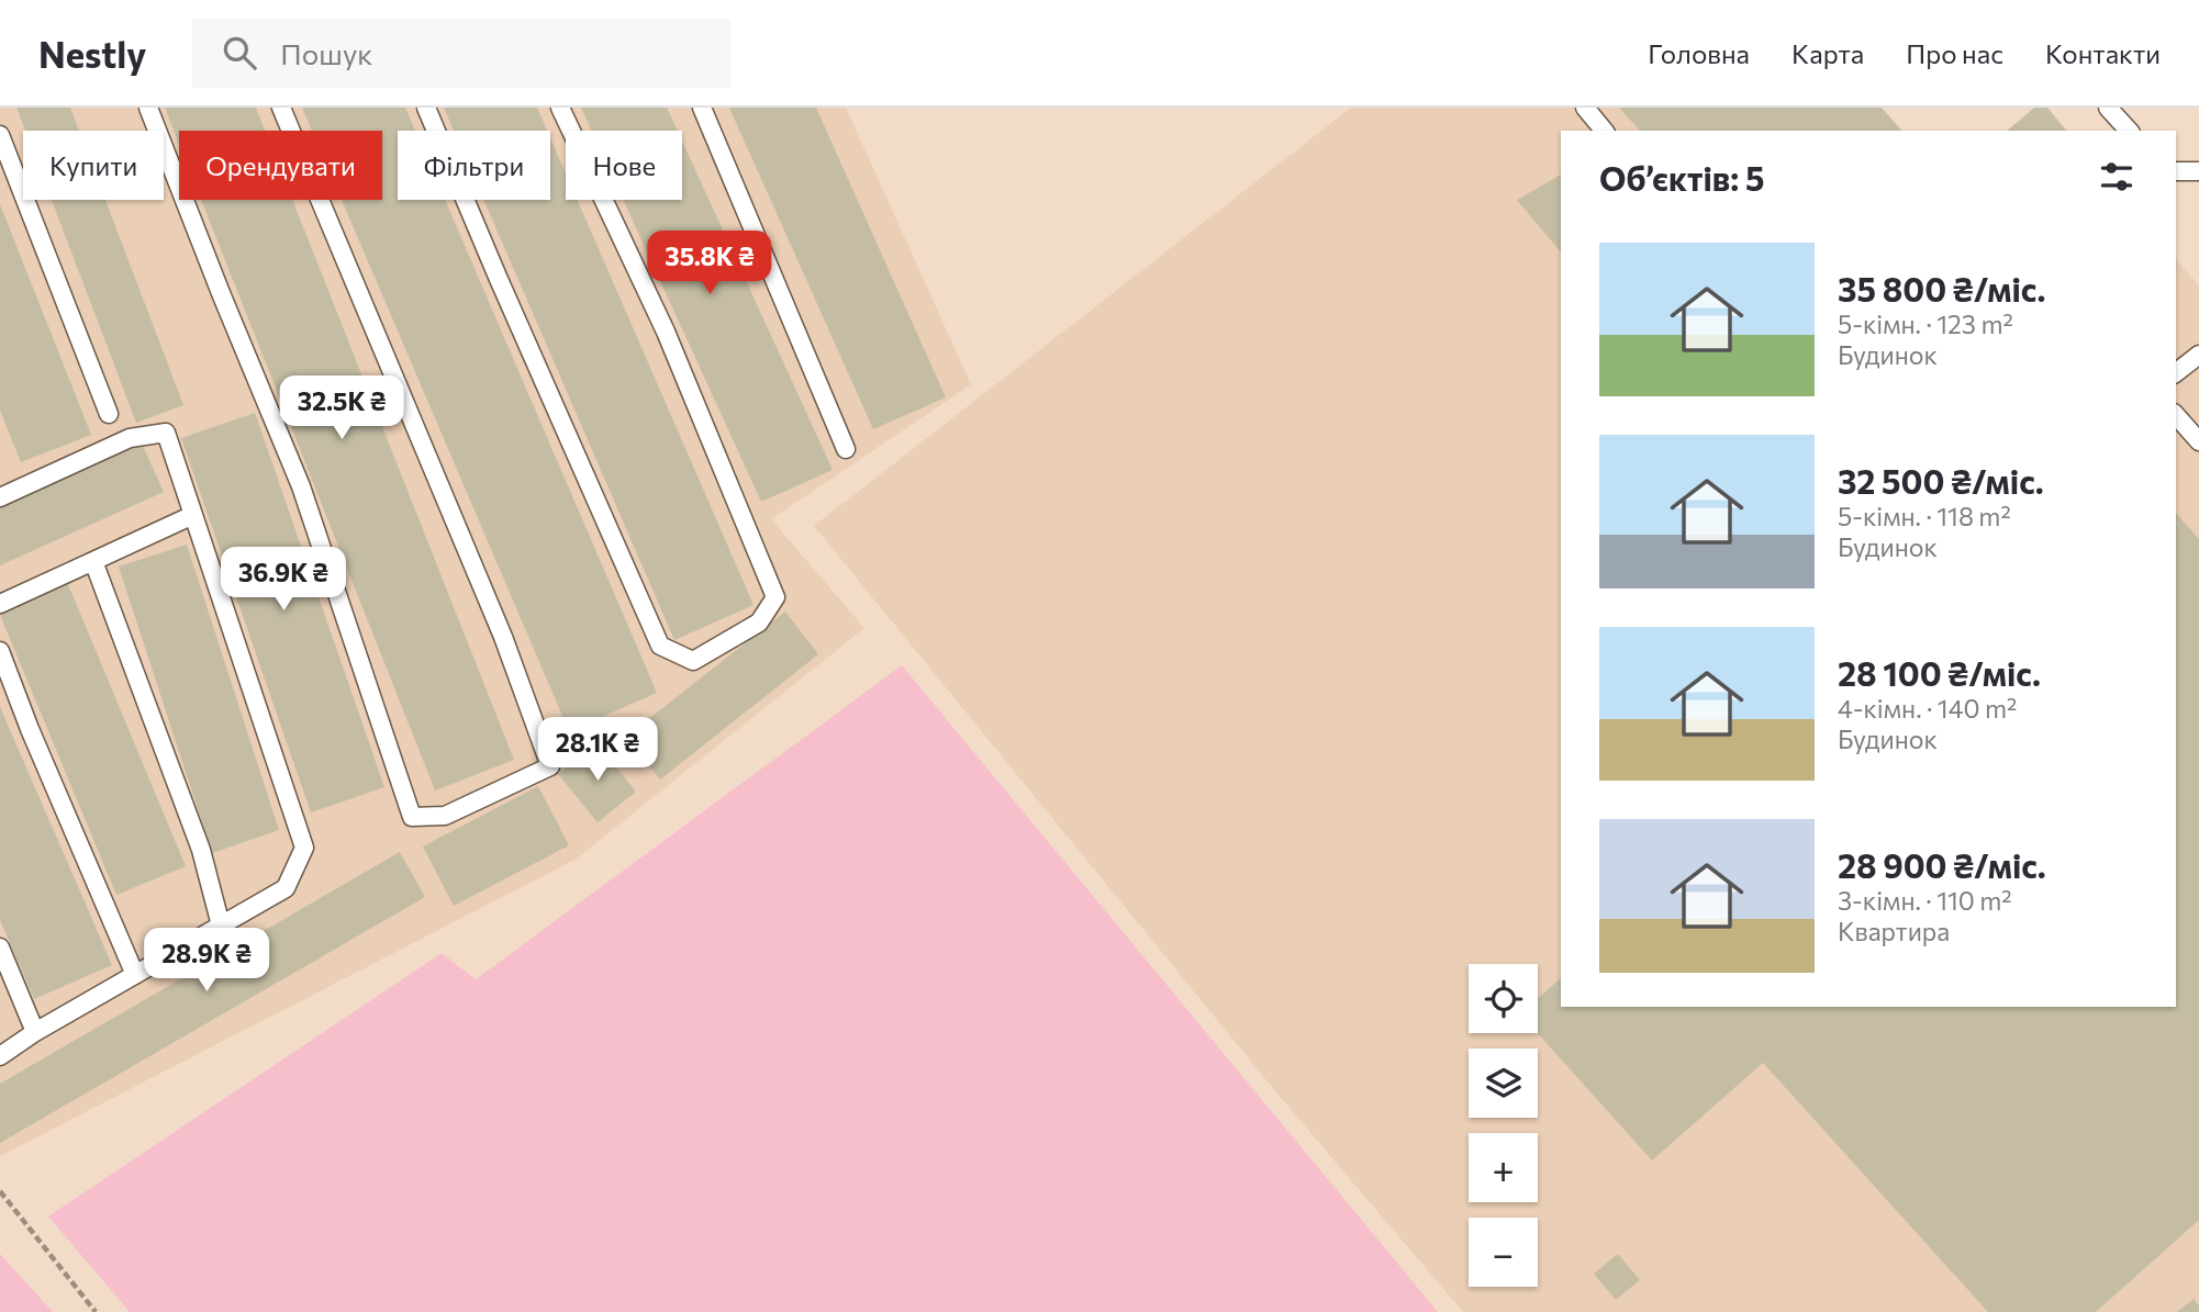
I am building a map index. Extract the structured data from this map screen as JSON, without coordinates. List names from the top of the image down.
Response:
{
  "page": {
    "header": "Nestly",
    "search": "Пошук",
    "nav": [
      "Головна",
      "Карта",
      "Про нас",
      "Контакти"
    ],
    "chip": [
      "Купити",
      "Орендувати",
      "Фільтри",
      "Нове"
    ],
    "heading": "Об’єктів: 5",
    "list": [
      {
        "name": "35 800 ₴/міс.",
        "note": "5-кімн. · 123 m² · Будинок"
      },
      {
        "name": "32 500 ₴/міс.",
        "note": "5-кімн. · 118 m² · Будинок"
      },
      {
        "name": "28 100 ₴/міс.",
        "note": "4-кімн. · 140 m² · Будинок"
      },
      {
        "name": "28 900 ₴/міс.",
        "note": "3-кімн. · 110 m² · Квартира"
      }
    ],
    "price": [
      "35.8K ₴",
      "32.5K ₴",
      "36.9K ₴",
      "28.1K ₴",
      "28.9K ₴"
    ],
    "map_buttons": ["+", "−"]
  }
}
